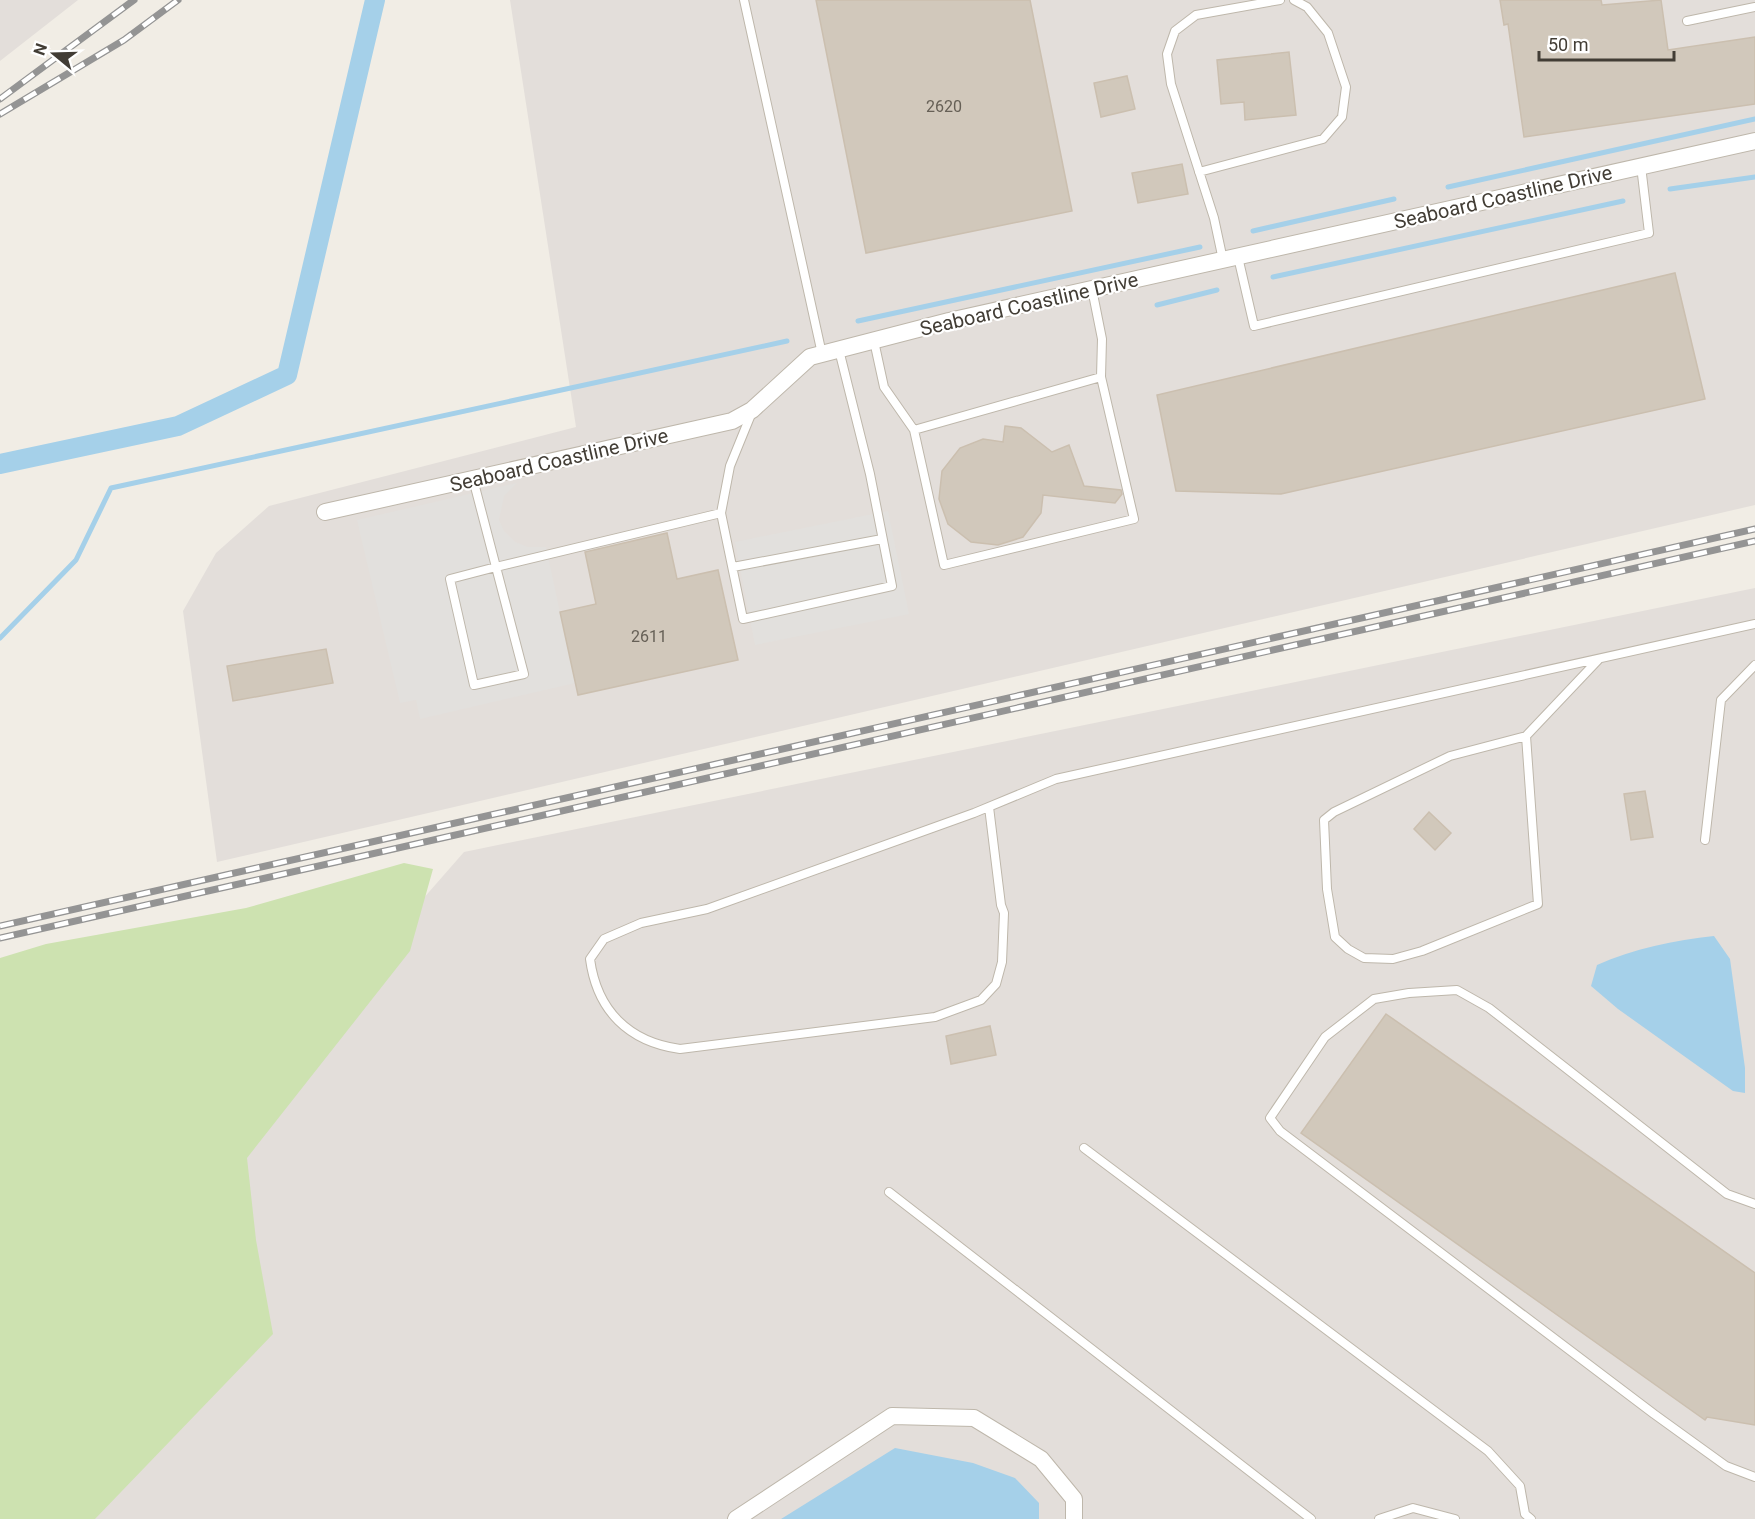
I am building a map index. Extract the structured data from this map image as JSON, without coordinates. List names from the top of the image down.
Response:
{
  "streets": {
    "street": ["Seaboard Coastline Drive"]
  },
  "house_numbers": ["2620", "2611"],
  "scale_bar": "50 m",
  "north": "left"
}
